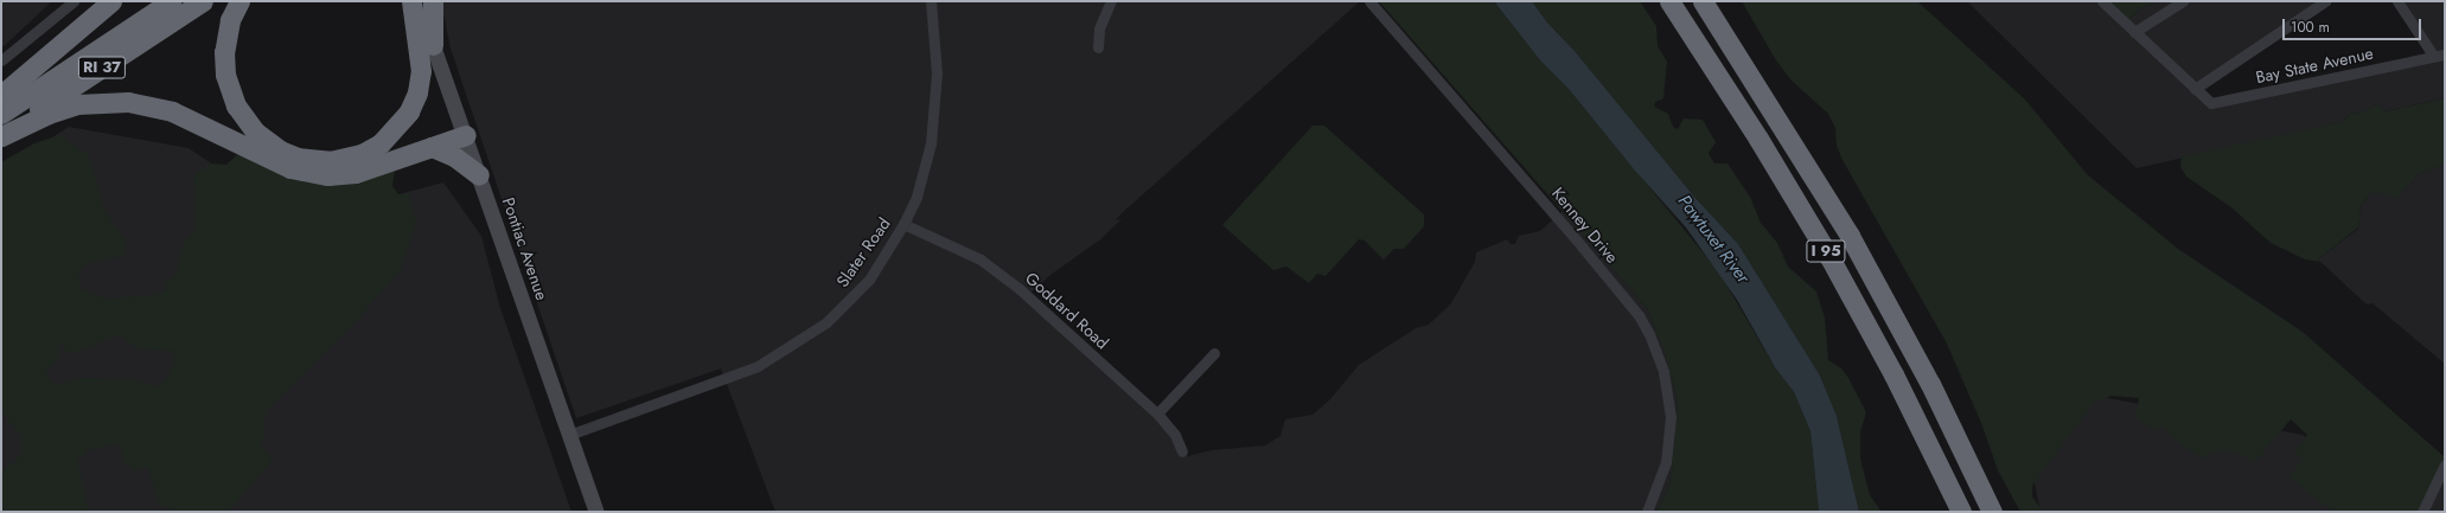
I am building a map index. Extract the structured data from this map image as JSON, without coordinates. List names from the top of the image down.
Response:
{
  "streets": {
    "highway": ["RI 37", "I 95"],
    "main road": ["Pontiac Avenue"],
    "street": [
      "Bay State Avenue",
      "Kenney Drive",
      "Slater Road",
      "Goddard Road"
    ]
  },
  "crossings": [
    ["Pontiac Avenue", "Slater Road"],
    ["Slater Road", "Goddard Road"]
  ],
  "water": ["Pawtuxet River"],
  "scale_bar": "100 m"
}
